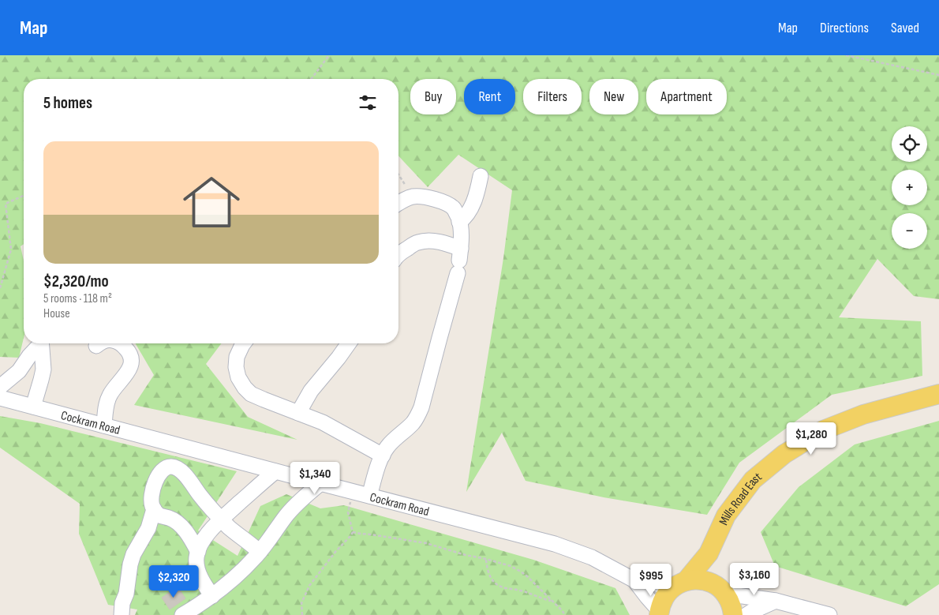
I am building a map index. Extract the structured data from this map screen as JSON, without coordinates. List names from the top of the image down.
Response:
{
  "streets": {
    "main road": ["Mills Road East"],
    "street": ["Cockram Road"]
  },
  "crossings": [
    ["Cockram Road", "Mills Road East"]
  ],
  "page": {
    "header": "Map",
    "nav": ["Map", "Directions", "Saved"],
    "chip": [
      "Buy",
      "Rent",
      "Filters",
      "New",
      "Apartment"
    ],
    "heading": "5 homes",
    "map_buttons": ["+", "−"],
    "list": [
      {
        "name": "$2,320/mo",
        "note": "5 rooms · 118 m² · House"
      }
    ],
    "price": [
      "$1,280",
      "$1,340",
      "$3,160",
      "$995",
      "$2,320"
    ]
  }
}
